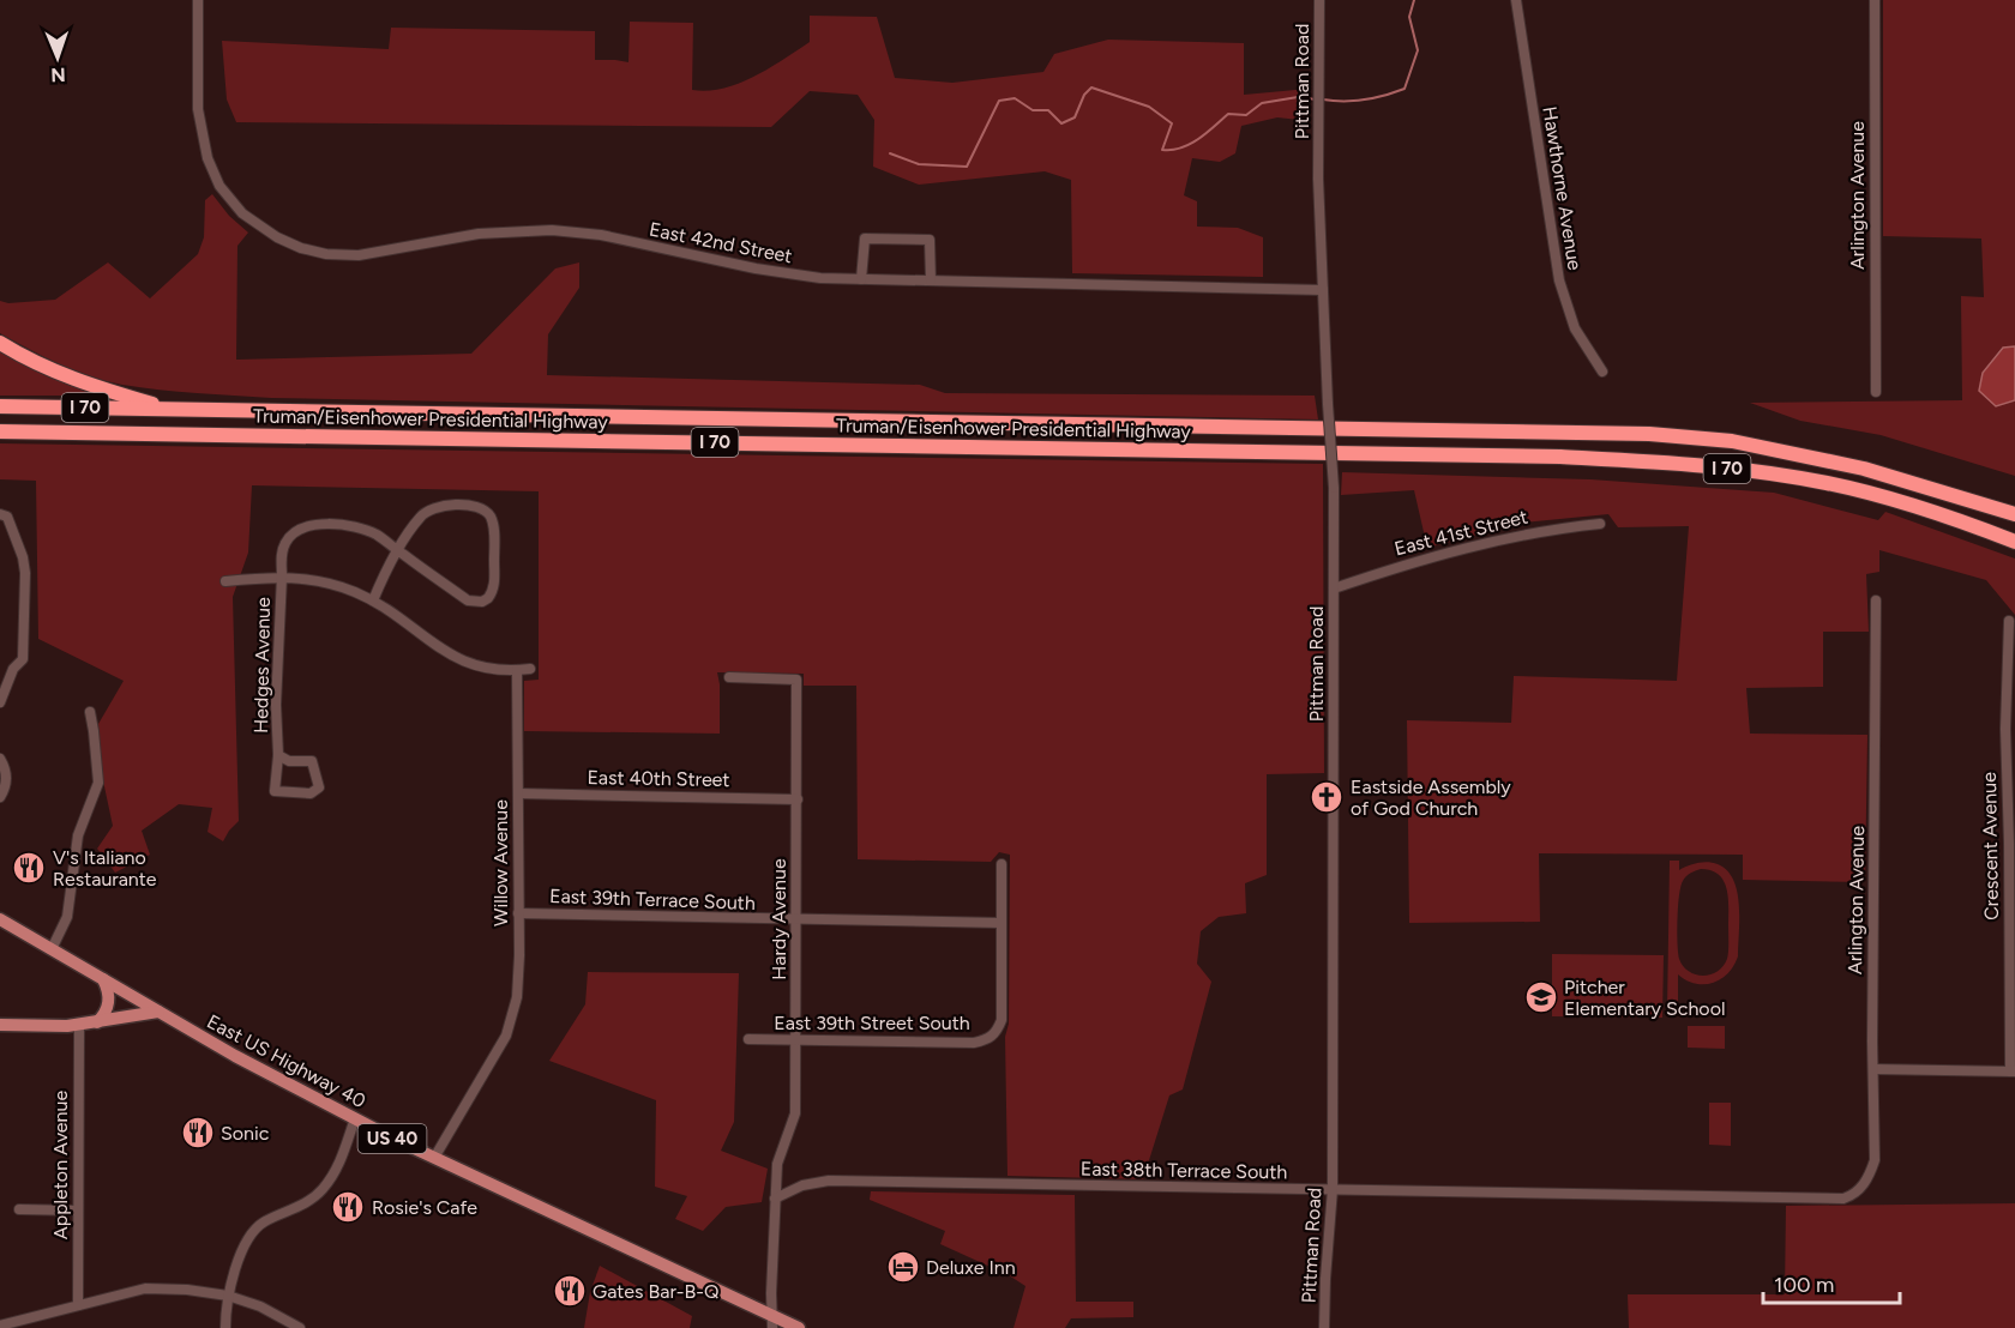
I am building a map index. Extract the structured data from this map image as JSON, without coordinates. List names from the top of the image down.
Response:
{
  "streets": {
    "highway": ["I 70", "Truman/Eisenhower Presidential Highway"],
    "main road": ["East US Highway 40", "US 40"],
    "street": [
      "Pittman Road",
      "Hawthorne Avenue",
      "Arlington Avenue",
      "East 42nd Street",
      "East 41st Street",
      "Hedges Avenue",
      "East 40th Street",
      "Crescent Avenue",
      "Willow Avenue",
      "East 39th Terrace South",
      "Hardy Avenue",
      "East 39th Street South",
      "Appleton Avenue",
      "East 38th Terrace South"
    ]
  },
  "crossings": [
    ["Pittman Road", "East 42nd Street"],
    ["Pittman Road", "East 41st Street"],
    ["Pittman Road", "East 38th Terrace South"],
    ["Arlington Avenue", "East 38th Terrace South"],
    ["East 40th Street", "Willow Avenue"],
    ["East 40th Street", "Hardy Avenue"],
    ["Willow Avenue", "East 39th Terrace South"],
    ["Willow Avenue", "East US Highway 40"],
    ["East 39th Terrace South", "Hardy Avenue"],
    ["East 39th Terrace South", "East 39th Street South"],
    ["Hardy Avenue", "East 39th Street South"],
    ["Hardy Avenue", "East US Highway 40"],
    ["Hardy Avenue", "East 38th Terrace South"]
  ],
  "places": {
    "church": ["Eastside Assembly of God Church"],
    "restaurant": [
      "V's Italiano Restaurante",
      "Sonic",
      "Rosie's Cafe",
      "Gates Bar-B-Q"
    ],
    "school or university": ["Pitcher Elementary School"],
    "hotel": ["Deluxe Inn"]
  },
  "scale_bar": "100 m",
  "north": "bottom"
}
